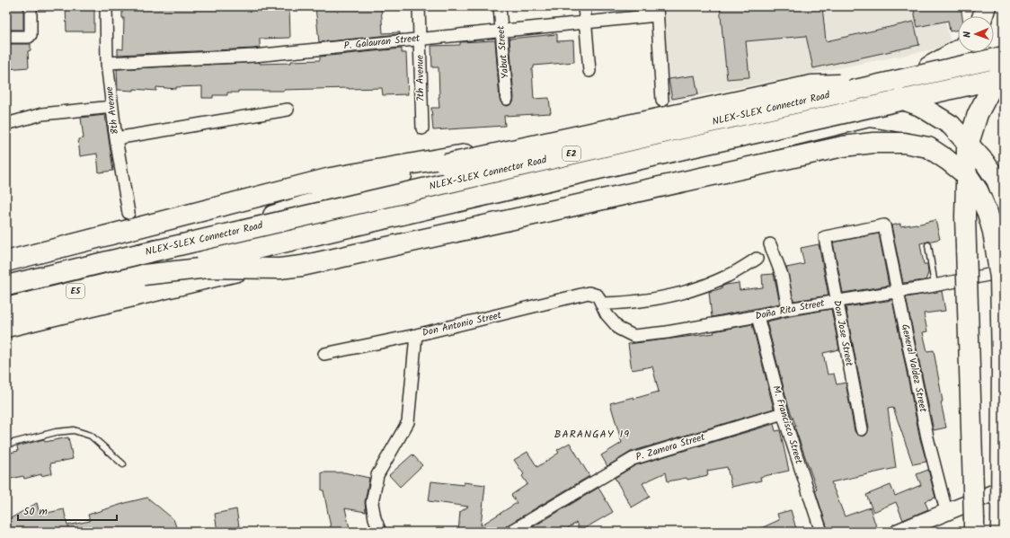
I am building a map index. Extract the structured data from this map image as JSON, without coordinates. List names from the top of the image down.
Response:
{
  "streets": {
    "highway": ["NLEX-SLEX Connector Road", "E2", "E5"],
    "street": [
      "P. Galauran Street",
      "Yabut Street",
      "7th Avenue",
      "8th Avenue",
      "Doña Rita Street",
      "Don Antonio Street",
      "Don Jose Street",
      "General Valdez Street",
      "M. Francisco Street",
      "P. Zamora Street"
    ]
  },
  "crossings": [
    ["P. Galauran Street", "Yabut Street"],
    ["P. Galauran Street", "7th Avenue"],
    ["P. Galauran Street", "8th Avenue"],
    ["NLEX-SLEX Connector Road", "E5"],
    ["Doña Rita Street", "Don Antonio Street"],
    ["Doña Rita Street", "Don Jose Street"],
    ["Doña Rita Street", "General Valdez Street"],
    ["Doña Rita Street", "M. Francisco Street"],
    ["Don Jose Street", "General Valdez Street"],
    ["M. Francisco Street", "P. Zamora Street"]
  ],
  "districts": ["BARANGAY 19"],
  "scale_bar": "50 m",
  "north": "left"
}
